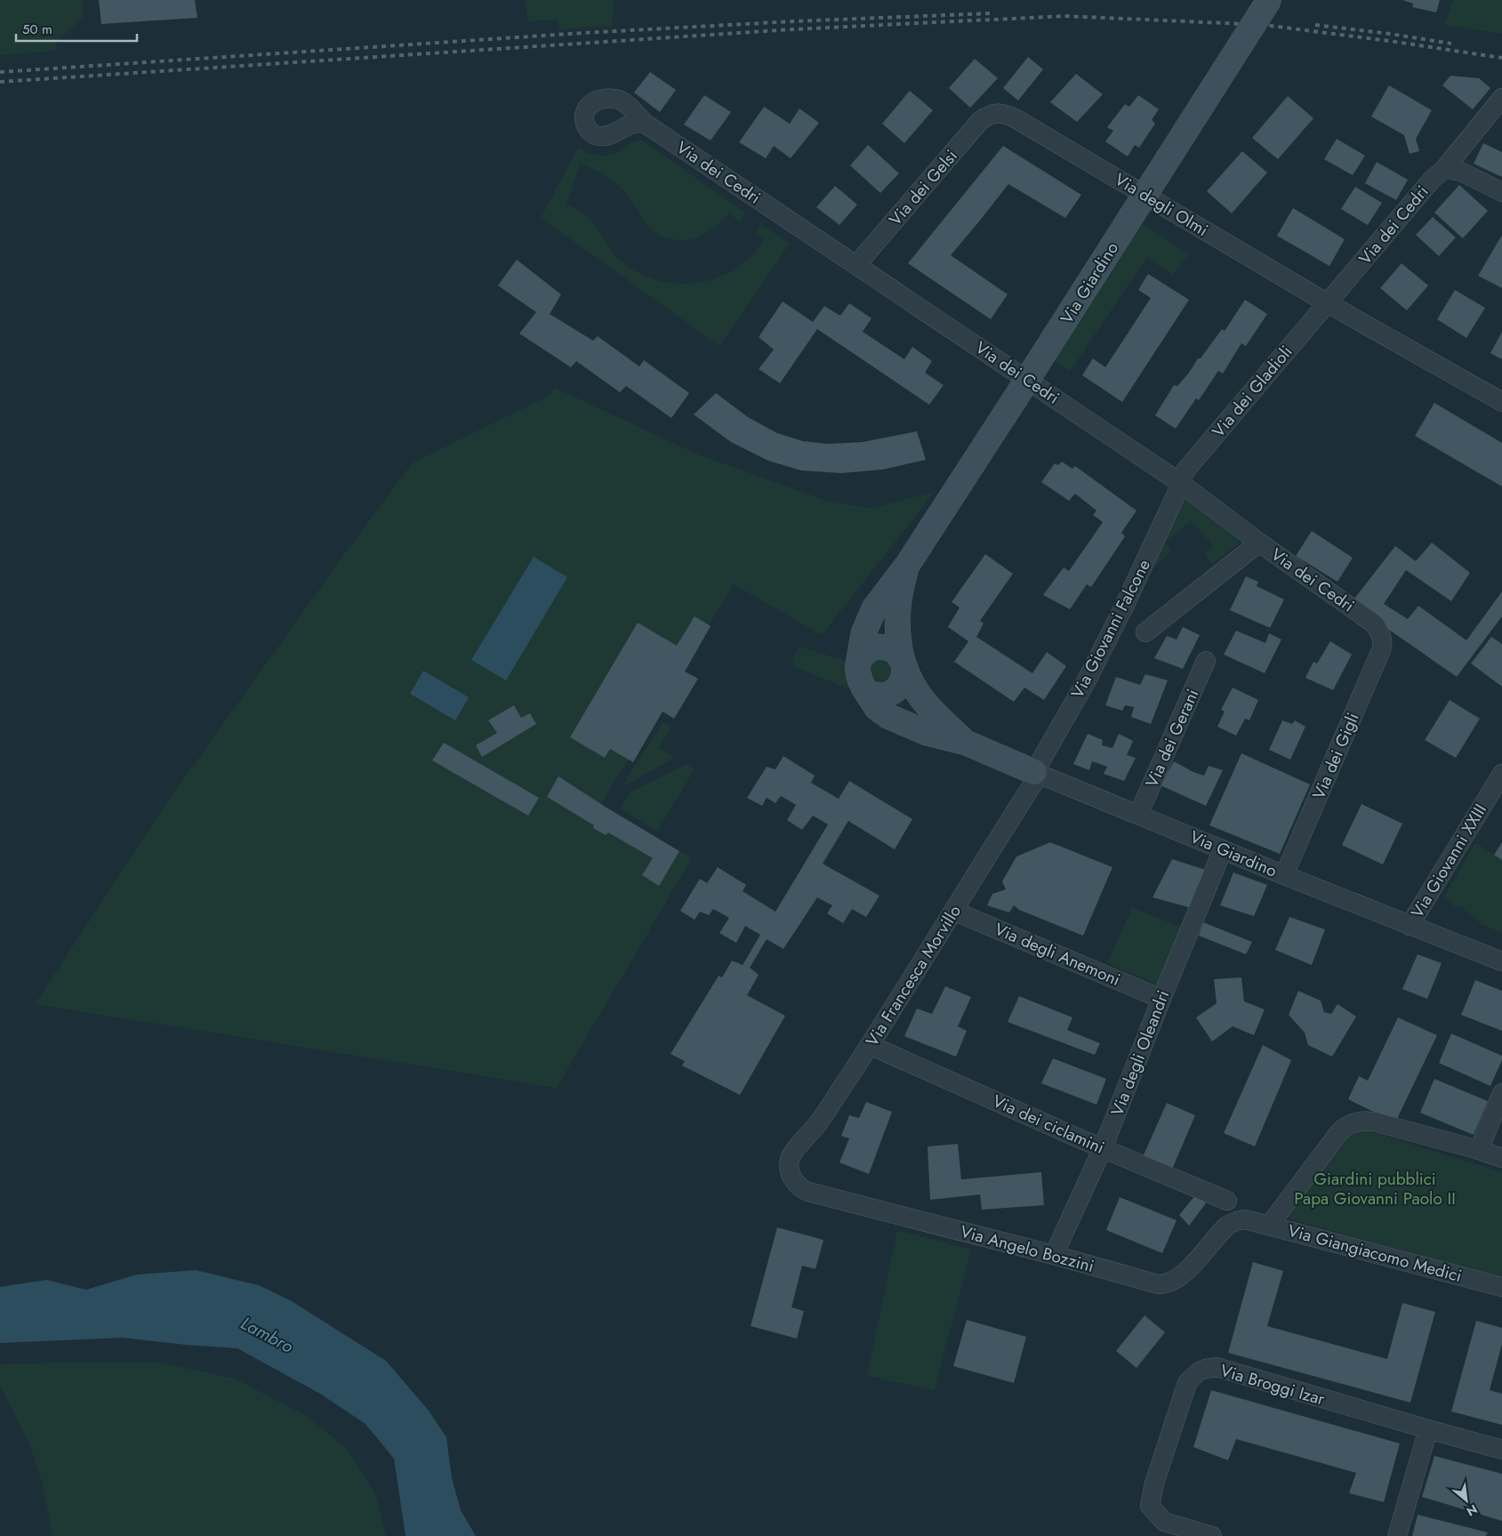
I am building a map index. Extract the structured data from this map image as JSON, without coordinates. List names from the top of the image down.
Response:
{
  "streets": {
    "street": [
      "Via dei Cedri",
      "Via dei Gelsi",
      "Via degli Olmi",
      "Via Giardino",
      "Via dei Gladioli",
      "Via Giovanni Falcone",
      "Via dei Gerani",
      "Via dei Gigli",
      "Via Giovanni XXIII",
      "Via degli Anemoni",
      "Via Francesca Morvillo",
      "Via degli Oleandri",
      "Via dei ciclamini",
      "Via Angelo Bozzini",
      "Via Giangiacomo Medici",
      "Via Broggi Izar"
    ]
  },
  "crossings": [
    ["Via dei Cedri", "Via dei Gelsi"],
    ["Via dei Cedri", "Via degli Olmi"],
    ["Via dei Cedri", "Via dei Gladioli"],
    ["Via dei Cedri", "Via Giovanni Falcone"],
    ["Via dei Cedri", "Via dei Gigli"],
    ["Via dei Gelsi", "Via degli Olmi"],
    ["Via degli Olmi", "Via dei Gladioli"],
    ["Via Giardino", "Via Giovanni Falcone"],
    ["Via Giardino", "Via dei Gerani"],
    ["Via Giardino", "Via dei Gigli"],
    ["Via Giardino", "Via Giovanni XXIII"],
    ["Via Giardino", "Via Francesca Morvillo"],
    ["Via Giardino", "Via degli Oleandri"],
    ["Via dei Gladioli", "Via Giovanni Falcone"],
    ["Via Giovanni Falcone", "Via Francesca Morvillo"],
    ["Via degli Anemoni", "Via Francesca Morvillo"],
    ["Via degli Anemoni", "Via degli Oleandri"],
    ["Via Francesca Morvillo", "Via dei ciclamini"],
    ["Via Francesca Morvillo", "Via Angelo Bozzini"],
    ["Via degli Oleandri", "Via dei ciclamini"],
    ["Via degli Oleandri", "Via Angelo Bozzini"],
    ["Via Angelo Bozzini", "Via Giangiacomo Medici"]
  ],
  "water": ["Lambro"],
  "parks": ["Giardini pubblici Papa Giovanni Paolo II"],
  "scale_bar": "50 m",
  "north": "bottom right"
}
